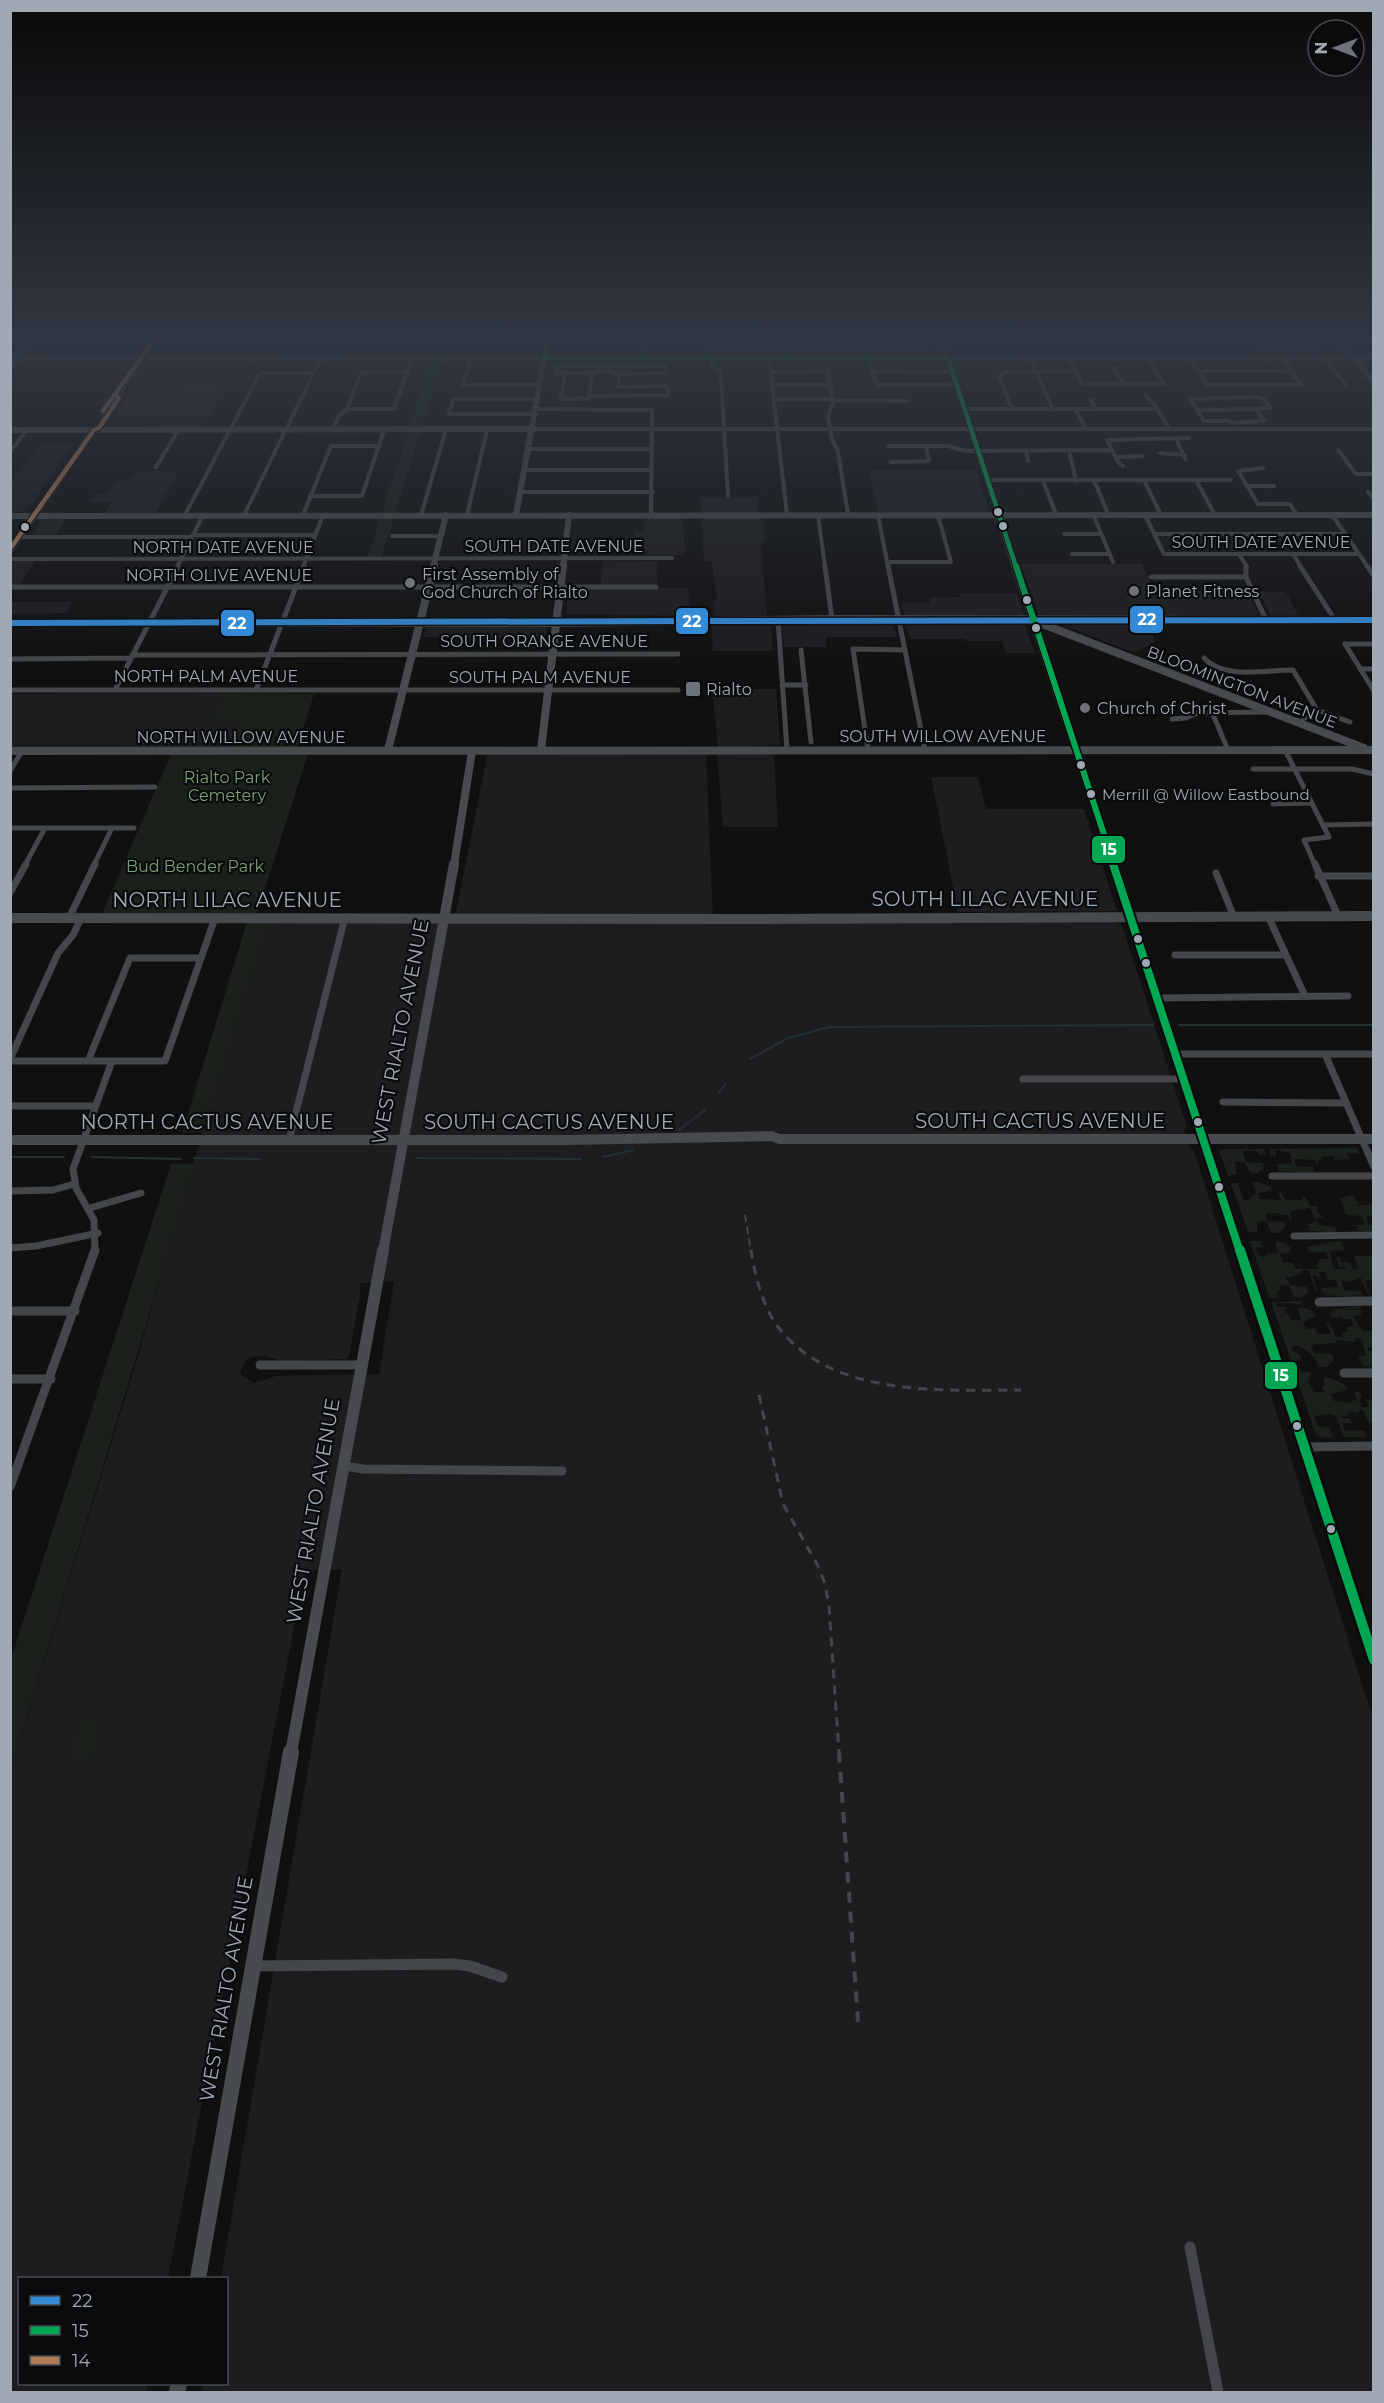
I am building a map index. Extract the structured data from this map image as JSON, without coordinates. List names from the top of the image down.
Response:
{
  "streets": {
    "street": [
      "SOUTH DATE AVENUE",
      "NORTH DATE AVENUE",
      "NORTH OLIVE AVENUE",
      "SOUTH ORANGE AVENUE",
      "NORTH PALM AVENUE",
      "SOUTH PALM AVENUE",
      "BLOOMINGTON AVENUE",
      "SOUTH WILLOW AVENUE",
      "NORTH WILLOW AVENUE",
      "SOUTH LILAC AVENUE",
      "NORTH LILAC AVENUE",
      "WEST RIALTO AVENUE",
      "SOUTH CACTUS AVENUE",
      "NORTH CACTUS AVENUE"
    ]
  },
  "crossings": [
    ["SOUTH DATE AVENUE", "NORTH DATE AVENUE"],
    ["NORTH PALM AVENUE", "SOUTH PALM AVENUE"],
    ["BLOOMINGTON AVENUE", "SOUTH WILLOW AVENUE"],
    ["SOUTH WILLOW AVENUE", "NORTH WILLOW AVENUE"],
    ["SOUTH WILLOW AVENUE", "WEST RIALTO AVENUE"],
    ["NORTH WILLOW AVENUE", "WEST RIALTO AVENUE"],
    ["SOUTH LILAC AVENUE", "NORTH LILAC AVENUE"],
    ["SOUTH LILAC AVENUE", "WEST RIALTO AVENUE"],
    ["NORTH LILAC AVENUE", "WEST RIALTO AVENUE"],
    ["WEST RIALTO AVENUE", "SOUTH CACTUS AVENUE"],
    ["WEST RIALTO AVENUE", "NORTH CACTUS AVENUE"],
    ["SOUTH CACTUS AVENUE", "NORTH CACTUS AVENUE"]
  ],
  "parks": ["Rialto Park Cemetery", "Bud Bender Park"],
  "places": {
    "other": [
      "First Assembly of God Church of Rialto",
      "Planet Fitness",
      "Church of Christ",
      "Merrill @ Willow Eastbound"
    ],
    "transit": ["Rialto"]
  },
  "lines": ["transit line 15", "transit line 14", "transit line 22"],
  "legend": ["22", "15", "14"],
  "north": "left"
}
